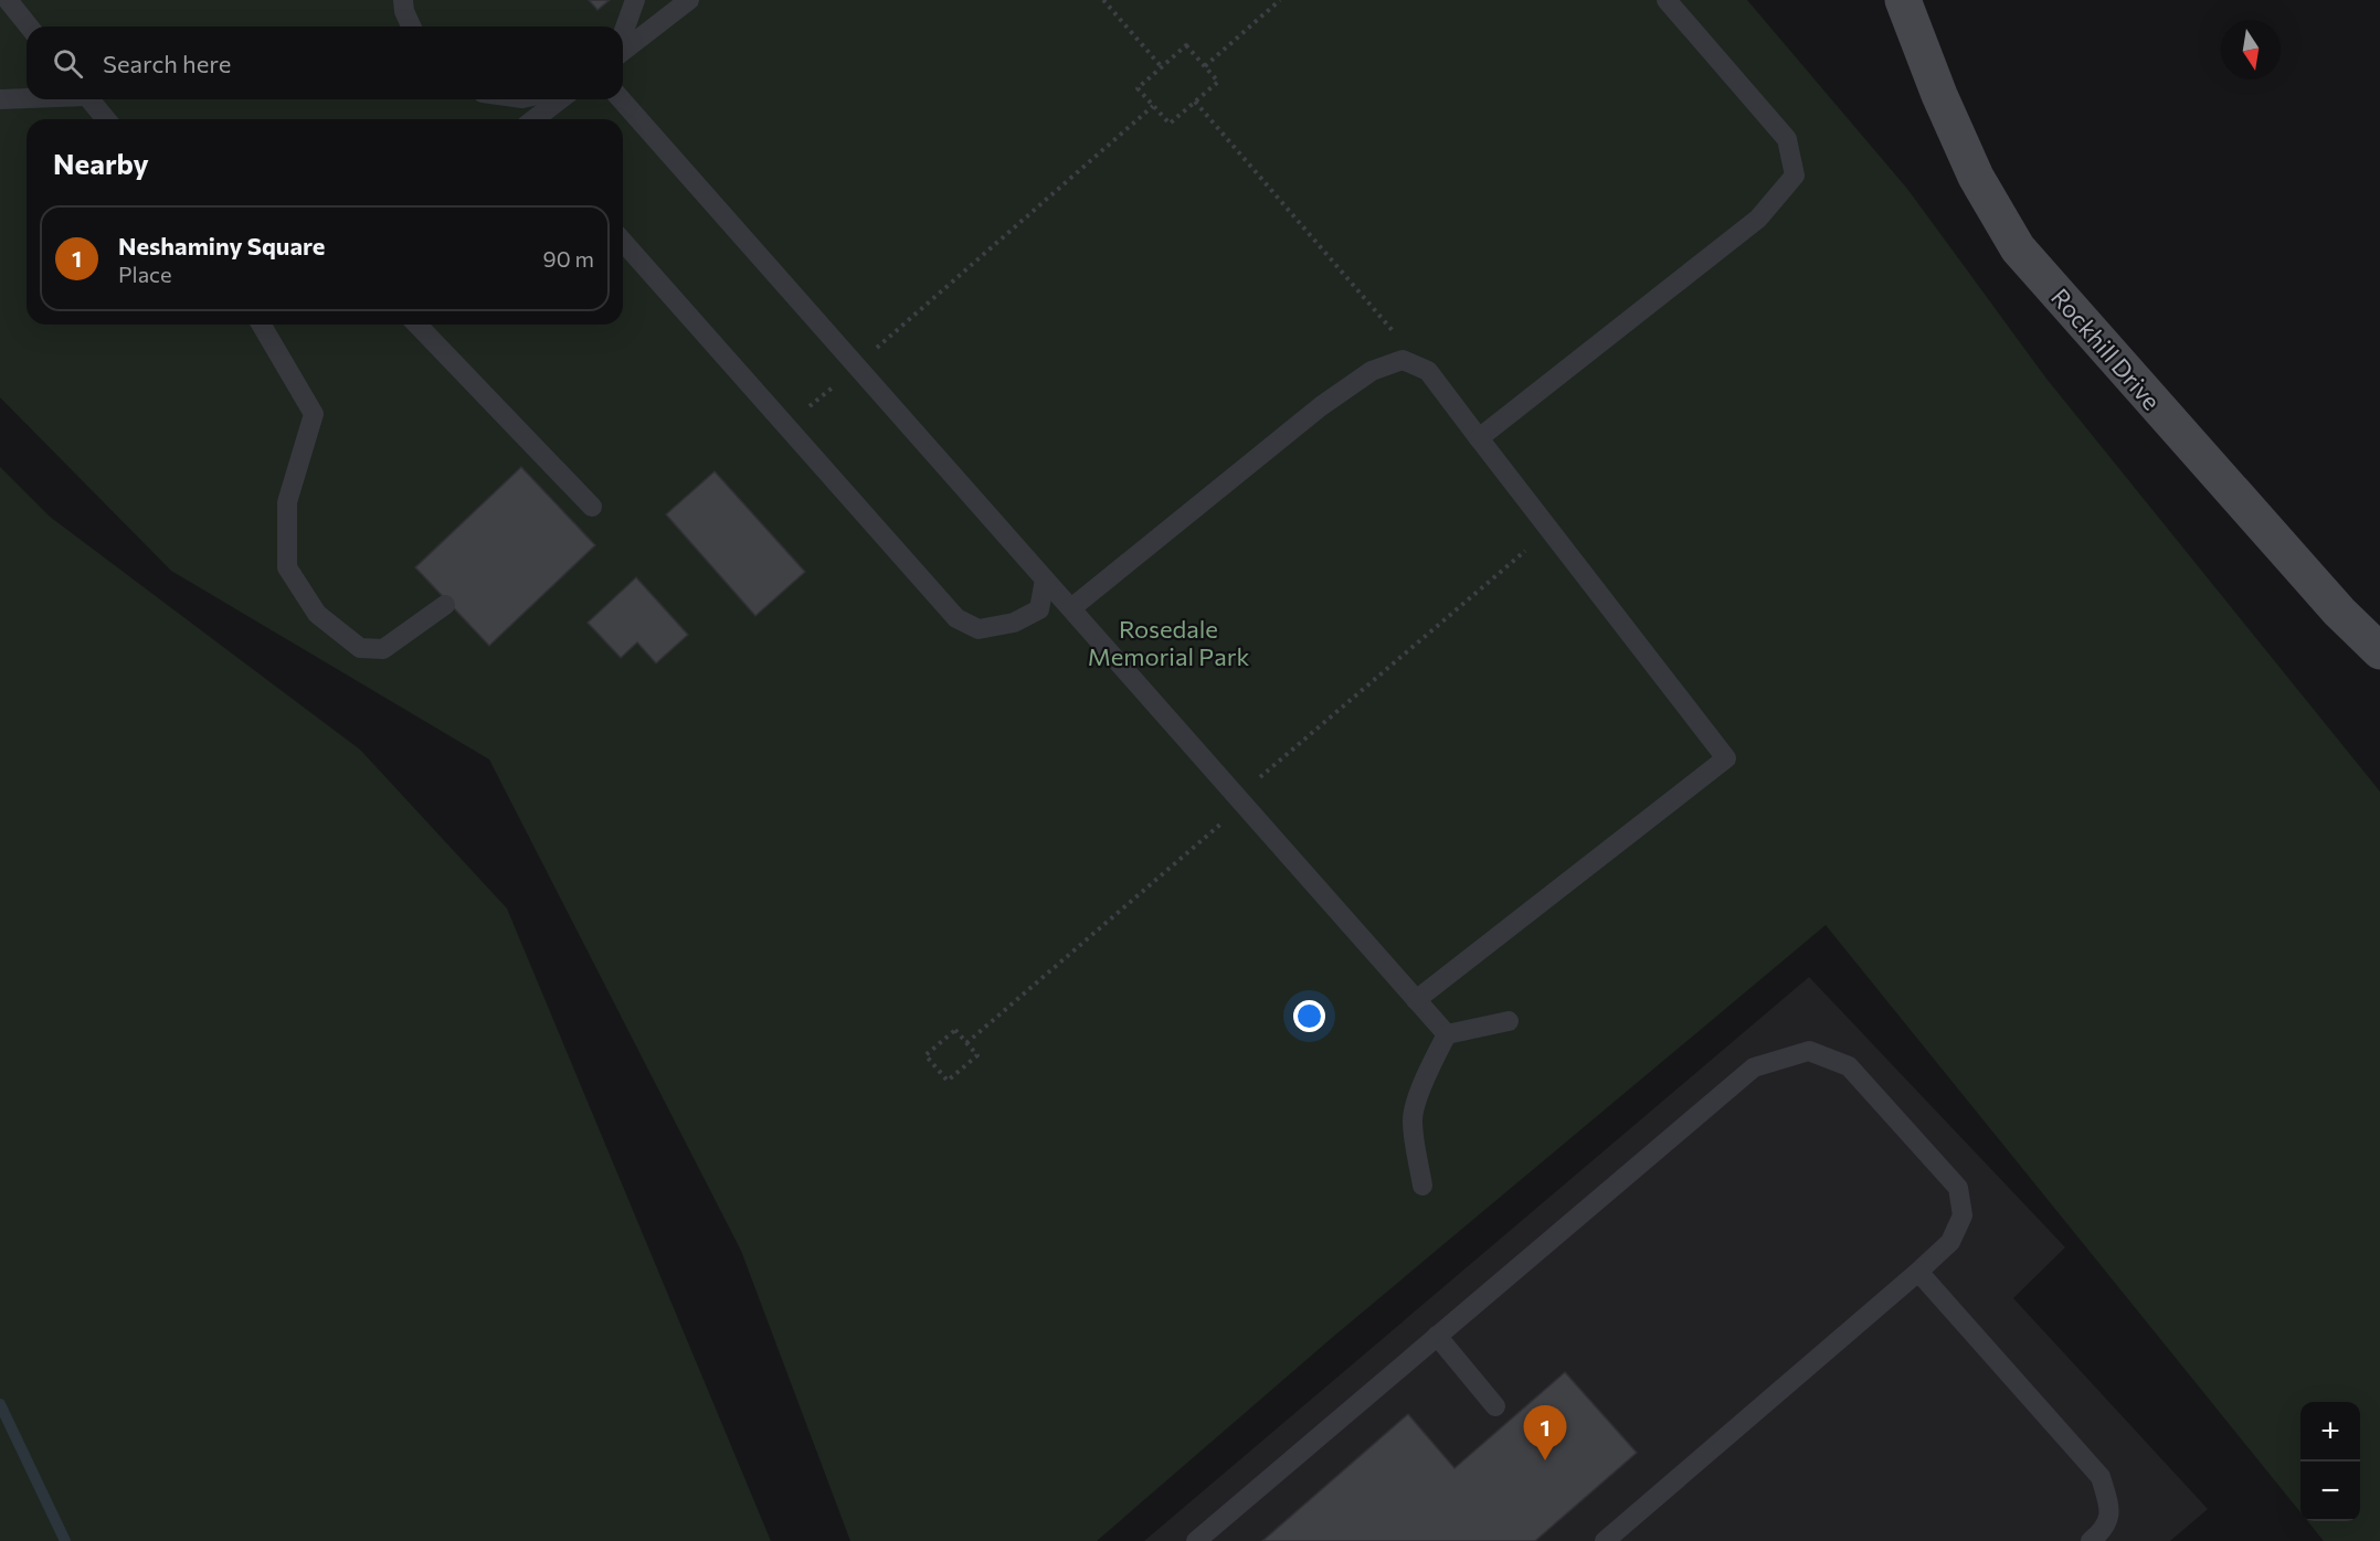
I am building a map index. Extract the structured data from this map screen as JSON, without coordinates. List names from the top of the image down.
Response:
{
  "streets": {
    "street": ["Rockhill Drive"]
  },
  "parks": ["Rosedale Memorial Park"],
  "north": "bottom",
  "page": {
    "search": "Search here",
    "heading": "Nearby",
    "list": [
      {
        "mark": "1",
        "name": "Neshaminy Square",
        "note": "Place",
        "value": "90 m"
      }
    ],
    "map_buttons": ["+", "−"],
    "pins": "1"
  }
}
